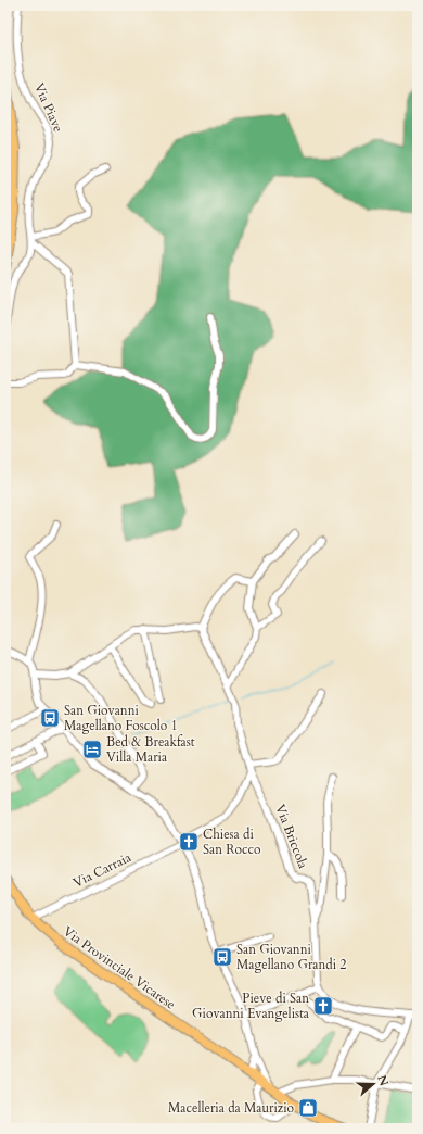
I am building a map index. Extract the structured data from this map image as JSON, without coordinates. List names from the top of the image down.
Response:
{
  "streets": {
    "main road": ["Via Provinciale Vicarese"],
    "street": ["Via Piave", "Via Briccola", "Via Carraia"]
  },
  "crossings": [
    ["Via Briccola", "Via Carraia"],
    ["Via Carraia", "Via Provinciale Vicarese"]
  ],
  "places": {
    "bus stop": ["San Giovanni Magellano Foscolo 1", "San Giovanni Magellano Grandi 2"],
    "hotel": ["Bed & Breakfast Villa Maria"],
    "church": ["Chiesa di San Rocco", "Pieve di San Giovanni Evangelista"],
    "shop": ["Macelleria da Maurizio"]
  },
  "north": "right"
}
